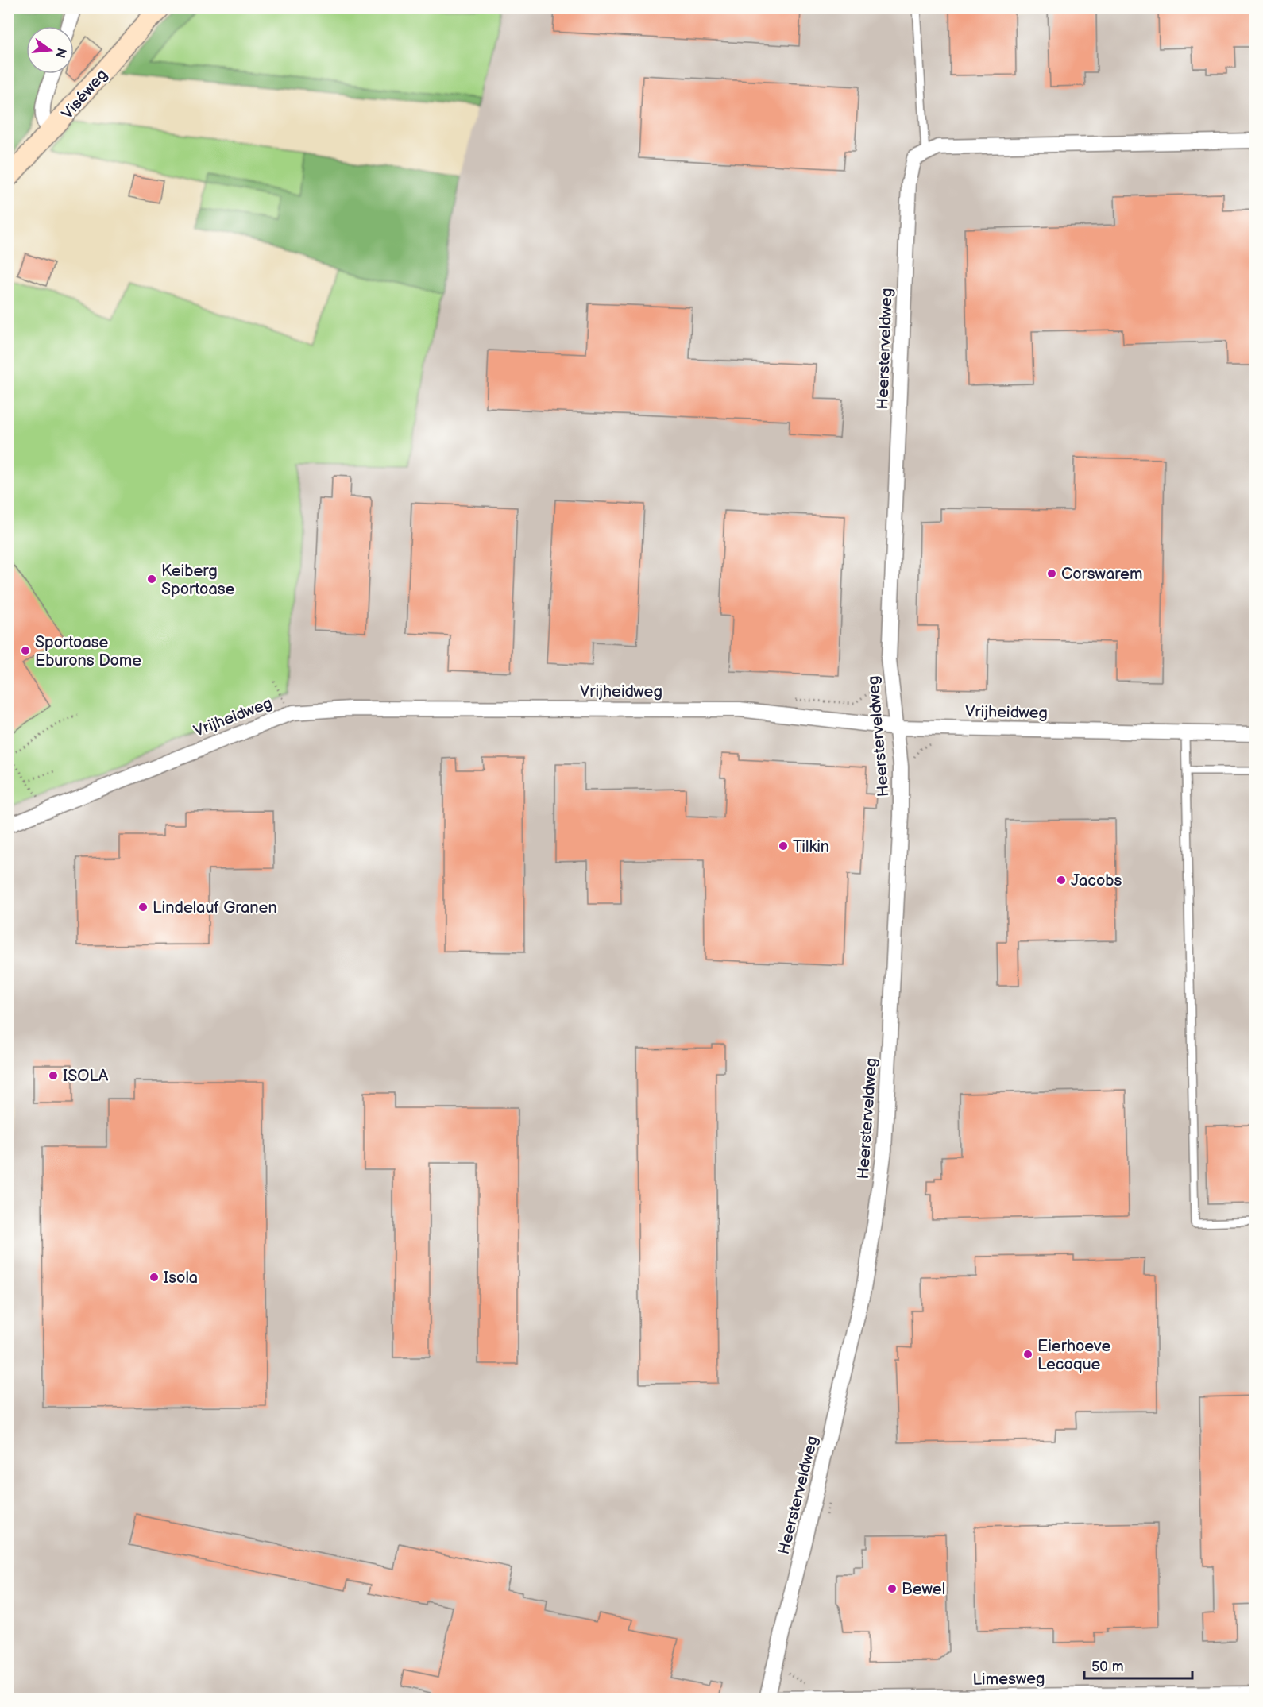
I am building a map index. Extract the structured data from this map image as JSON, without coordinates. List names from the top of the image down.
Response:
{
  "streets": {
    "main road": ["Viséweg"],
    "street": ["Heersterveldweg", "Vrijheidweg", "Limesweg"]
  },
  "crossings": [
    ["Heersterveldweg", "Vrijheidweg"],
    ["Heersterveldweg", "Limesweg"]
  ],
  "places": [
    "Corswarem",
    "Keiberg Sportoase",
    "Sportoase Eburons Dome",
    "Tilkin",
    "Jacobs",
    "Lindelauf Granen",
    "ISOLA",
    "Isola",
    "Eierhoeve Lecoque",
    "Bewel"
  ],
  "scale_bar": "50 m",
  "north": "right"
}
